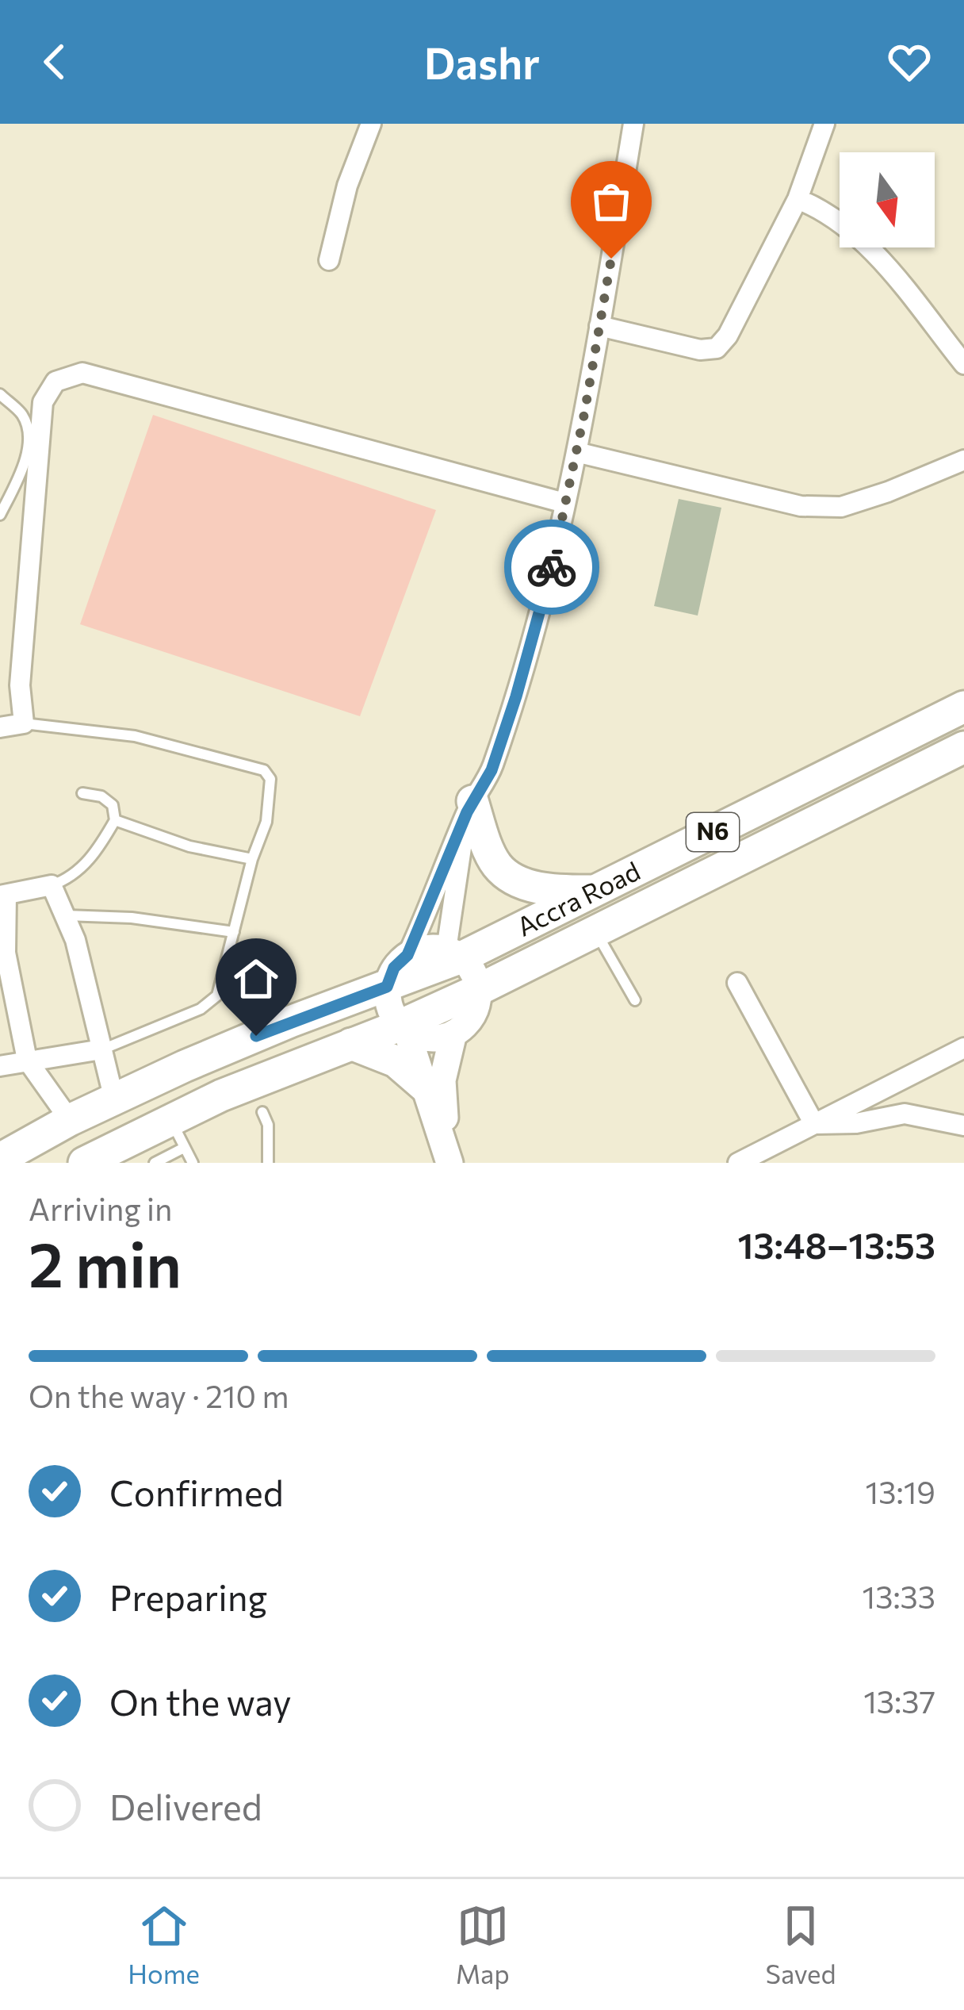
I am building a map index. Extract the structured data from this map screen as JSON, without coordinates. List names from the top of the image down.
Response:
{
  "streets": {
    "highway": ["N6", "Accra Road"]
  },
  "crossings": [
    ["N6", "Accra Road"]
  ],
  "north": "bottom",
  "page": {
    "header": "Dashr",
    "heading": ["2 min", "Arriving in", "13:48–13:53"],
    "bar": "On the way · 210 m",
    "list": [
      ["Confirmed", "13:19"],
      ["Preparing", "13:33"],
      ["On the way", "13:37"],
      "Delivered"
    ],
    "tabs": ["Home", "Map", "Saved"]
  }
}
